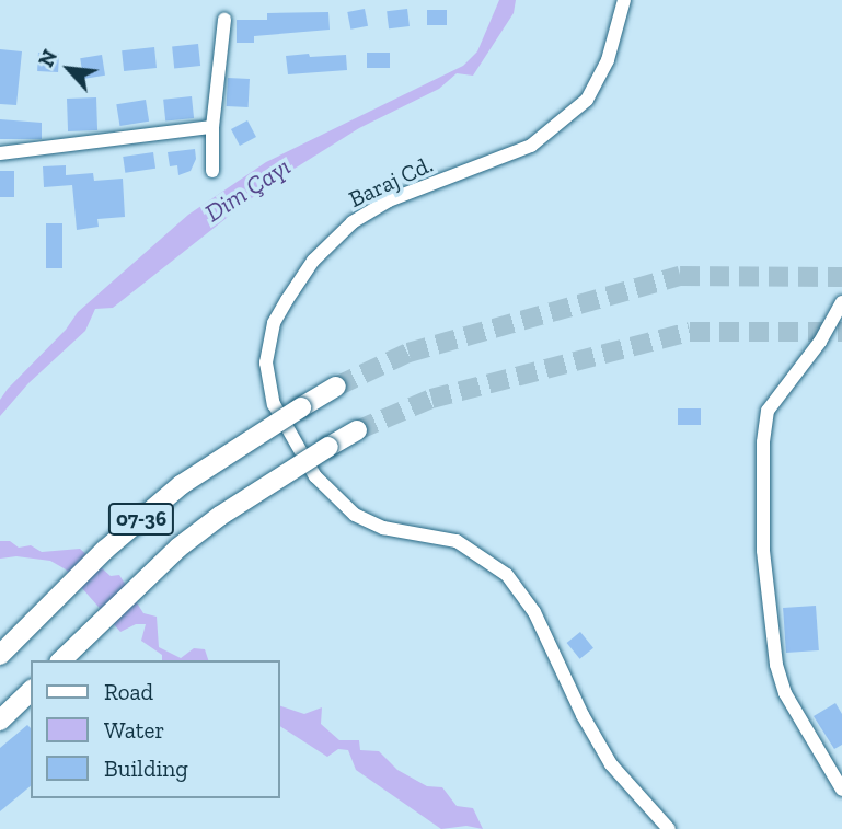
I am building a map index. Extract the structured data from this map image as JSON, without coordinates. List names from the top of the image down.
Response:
{
  "streets": {
    "highway": ["07-36"],
    "street": ["Baraj Cd."]
  },
  "water": ["Dim Çayı"],
  "legend": ["Road", "Water", "Building"],
  "north": "top left"
}
